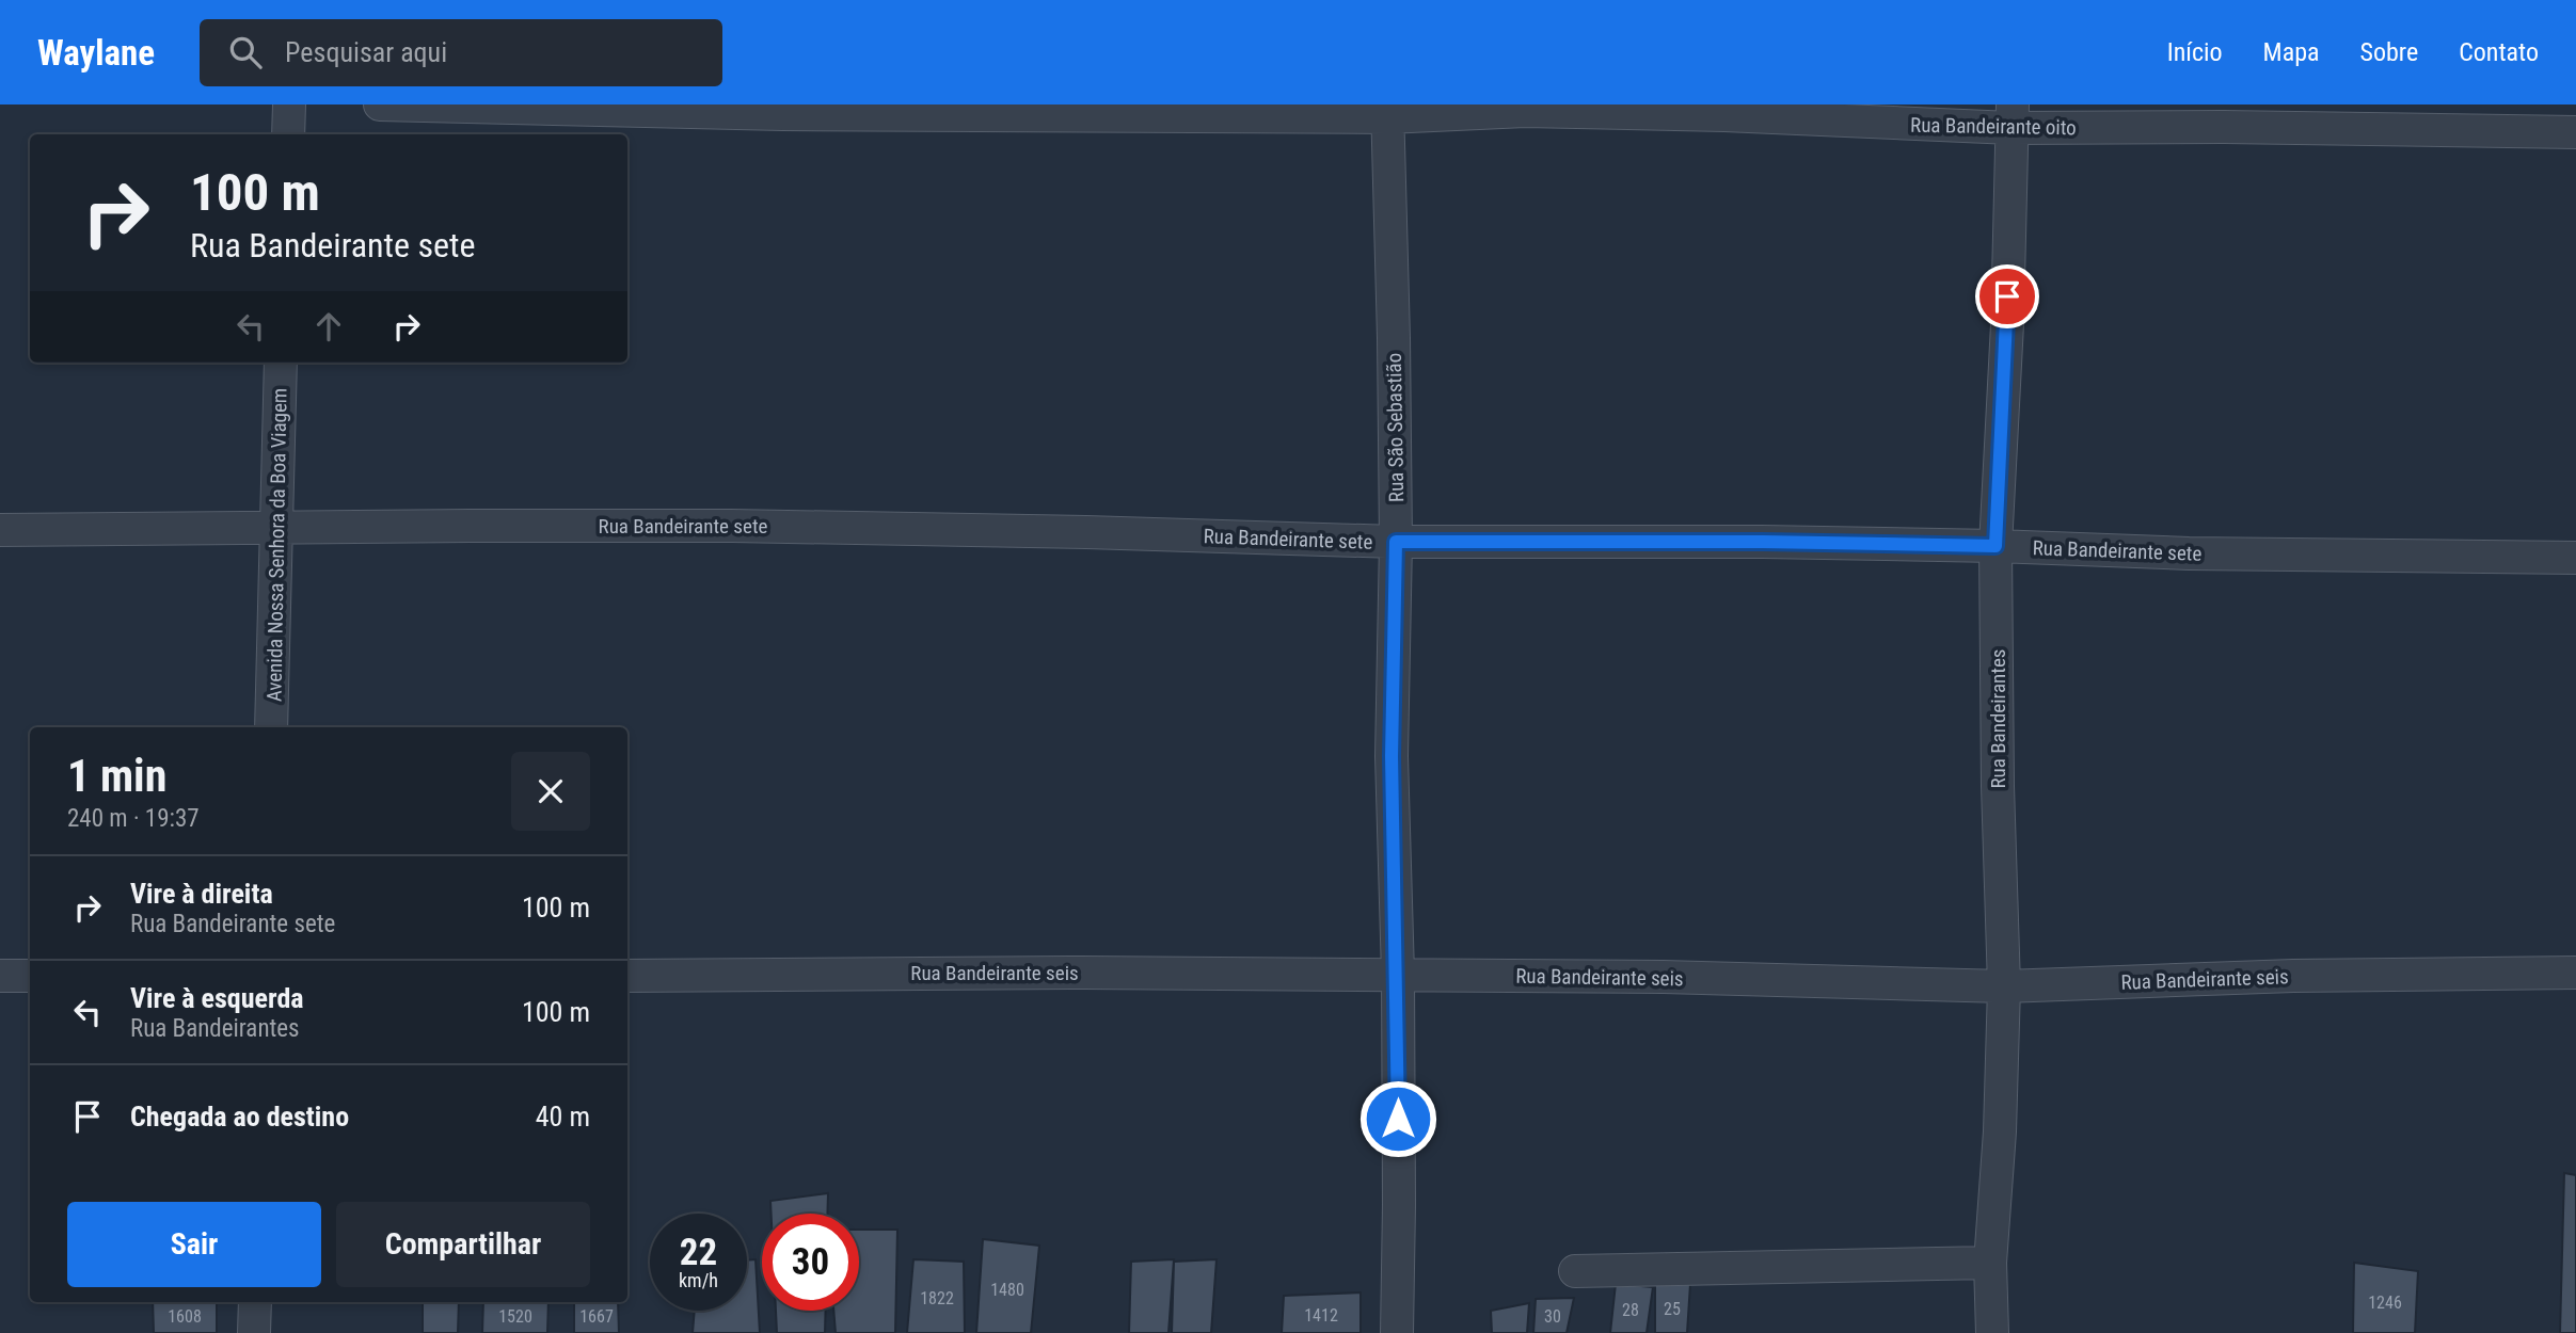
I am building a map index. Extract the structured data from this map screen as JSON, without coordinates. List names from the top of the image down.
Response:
{
  "streets": {
    "street": [
      "Rua Bandeirante oito",
      "Rua São Sebastião",
      "Rua Bandeirante sete",
      "Avenida Nossa Senhora da Boa Viagem",
      "Rua Bandeirantes",
      "Rua Bandeirante seis"
    ]
  },
  "crossings": [
    ["Rua Bandeirante oito", "Rua São Sebastião"],
    ["Rua Bandeirante oito", "Rua Bandeirantes"],
    ["Rua São Sebastião", "Rua Bandeirante sete"],
    ["Rua São Sebastião", "Rua Bandeirante seis"],
    ["Rua Bandeirante sete", "Avenida Nossa Senhora da Boa Viagem"],
    ["Rua Bandeirante sete", "Rua Bandeirantes"],
    ["Rua Bandeirantes", "Rua Bandeirante seis"]
  ],
  "house_numbers": [
    "1480",
    "1822",
    "1246",
    "25",
    "28",
    "1412",
    "1608",
    "1520",
    "1667",
    "30"
  ],
  "page": {
    "header": "Waylane",
    "search": "Pesquisar aqui",
    "nav": [
      "Início",
      "Mapa",
      "Sobre",
      "Contato"
    ],
    "turn": ["100 m", "Rua Bandeirante sete"],
    "heading": ["1 min", "240 m · 19:37"],
    "list": [
      {
        "name": "Vire à direita",
        "note": "Rua Bandeirante sete",
        "value": "100 m"
      },
      {
        "name": "Vire à esquerda",
        "note": "Rua Bandeirantes",
        "value": "100 m"
      },
      {
        "name": "Chegada ao destino",
        "value": "40 m"
      }
    ],
    "buttons": ["Sair", "Compartilhar"],
    "speed": "22 km/h",
    "limit": "30"
  }
}
